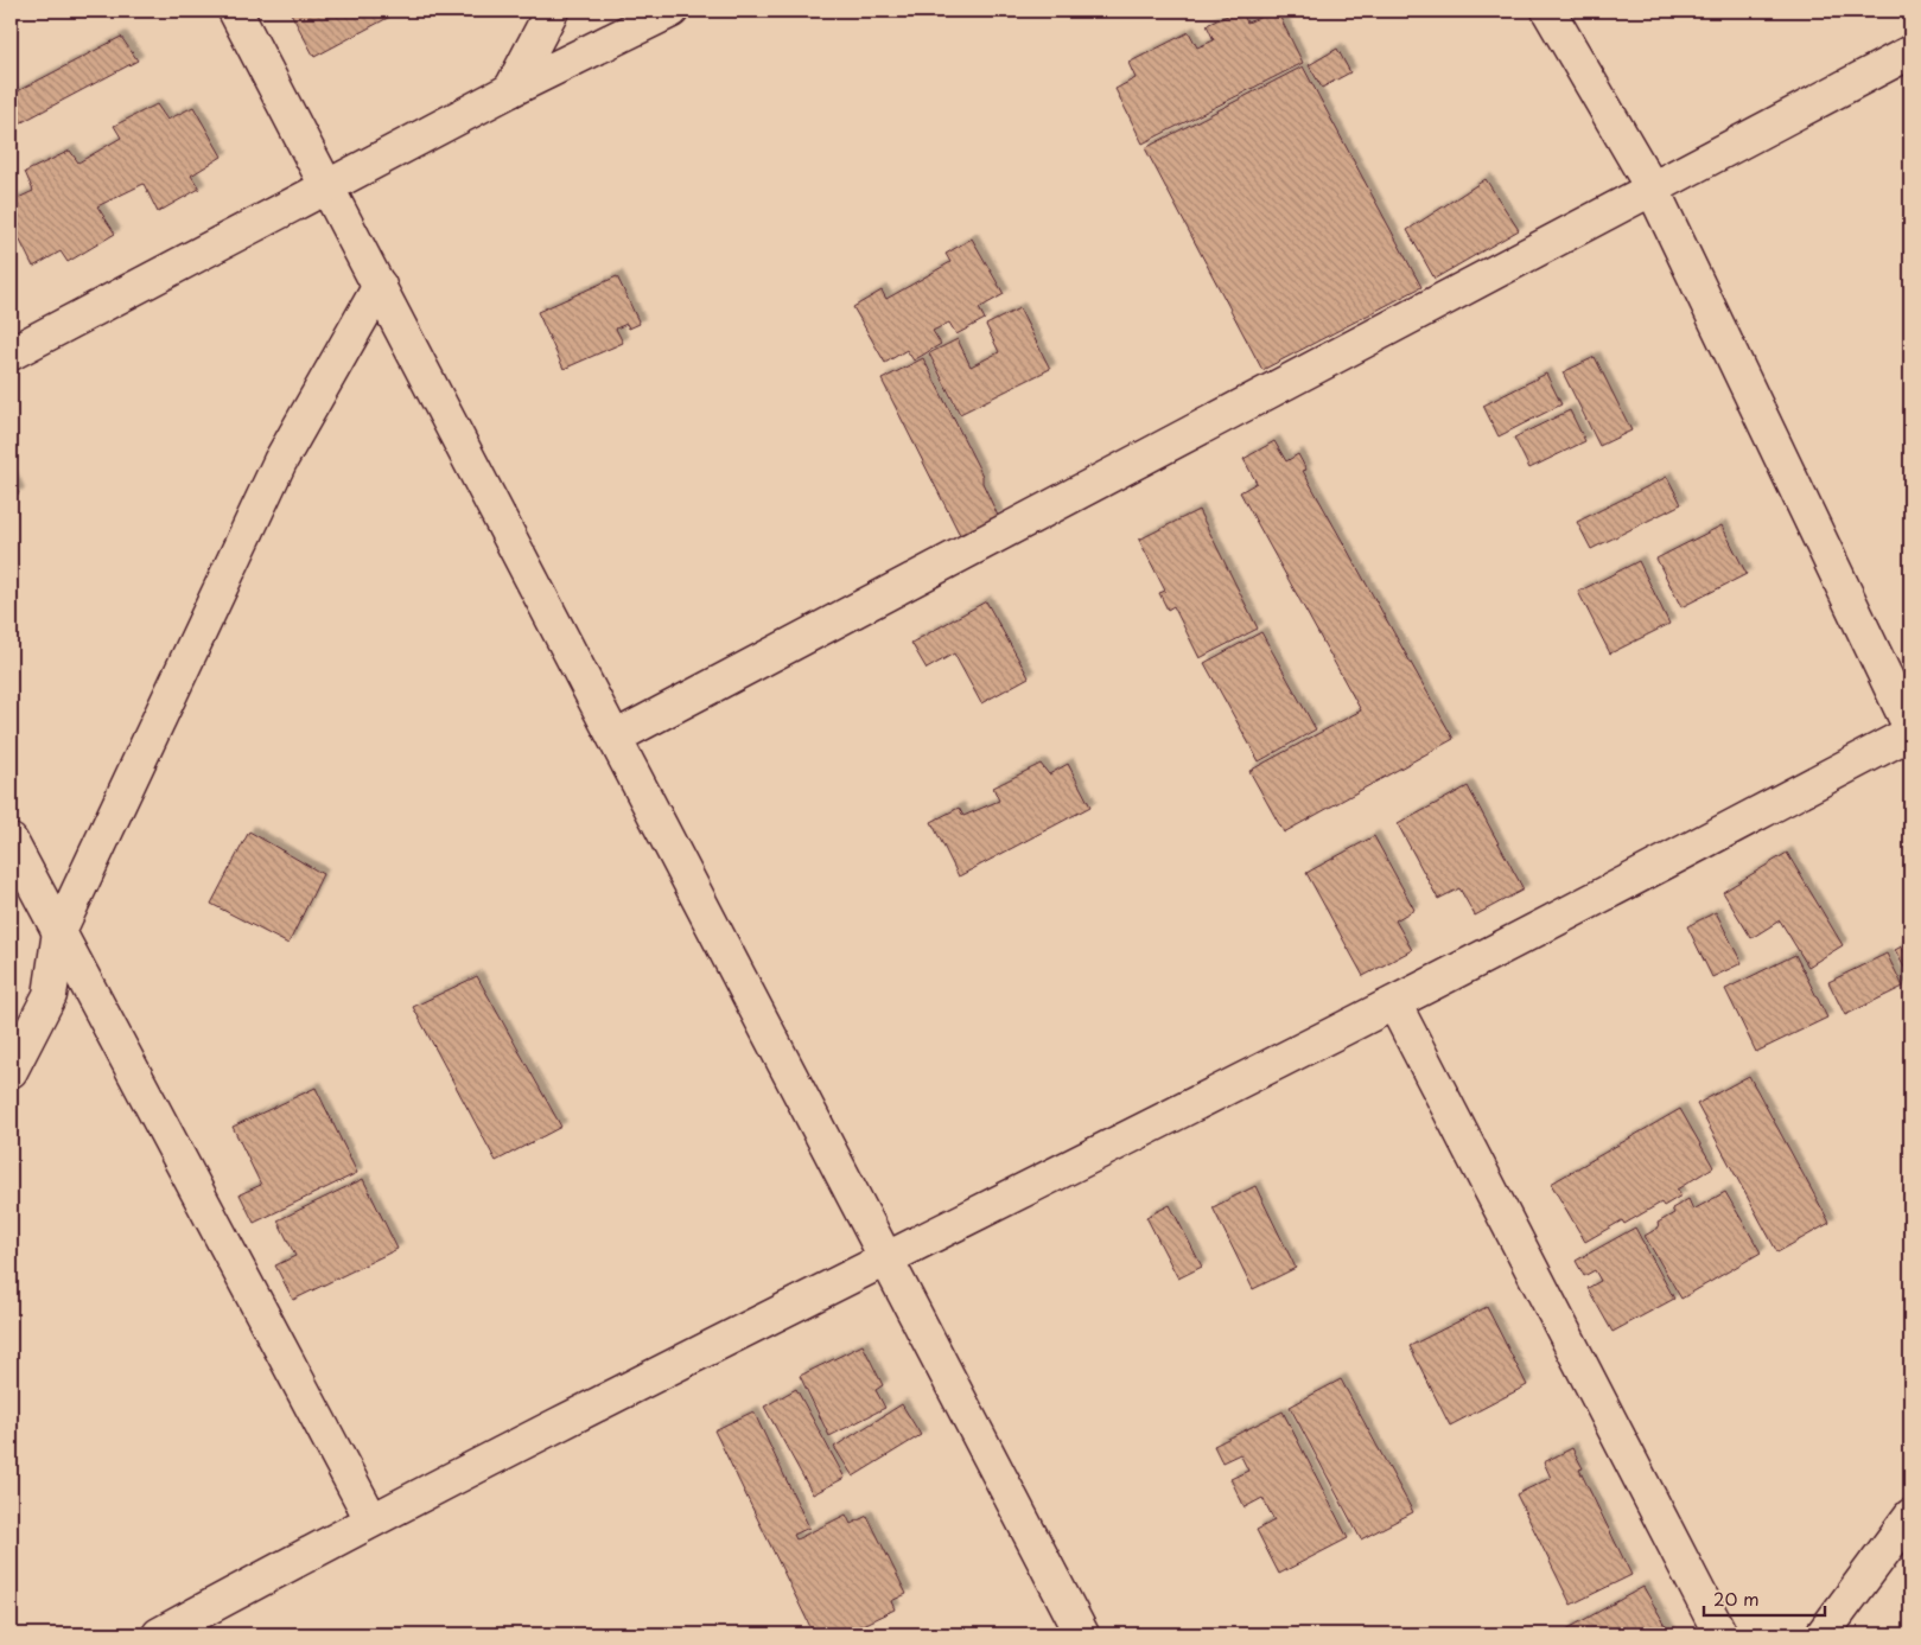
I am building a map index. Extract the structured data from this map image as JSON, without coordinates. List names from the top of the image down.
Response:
{
  "scale_bar": "20 m"
}
